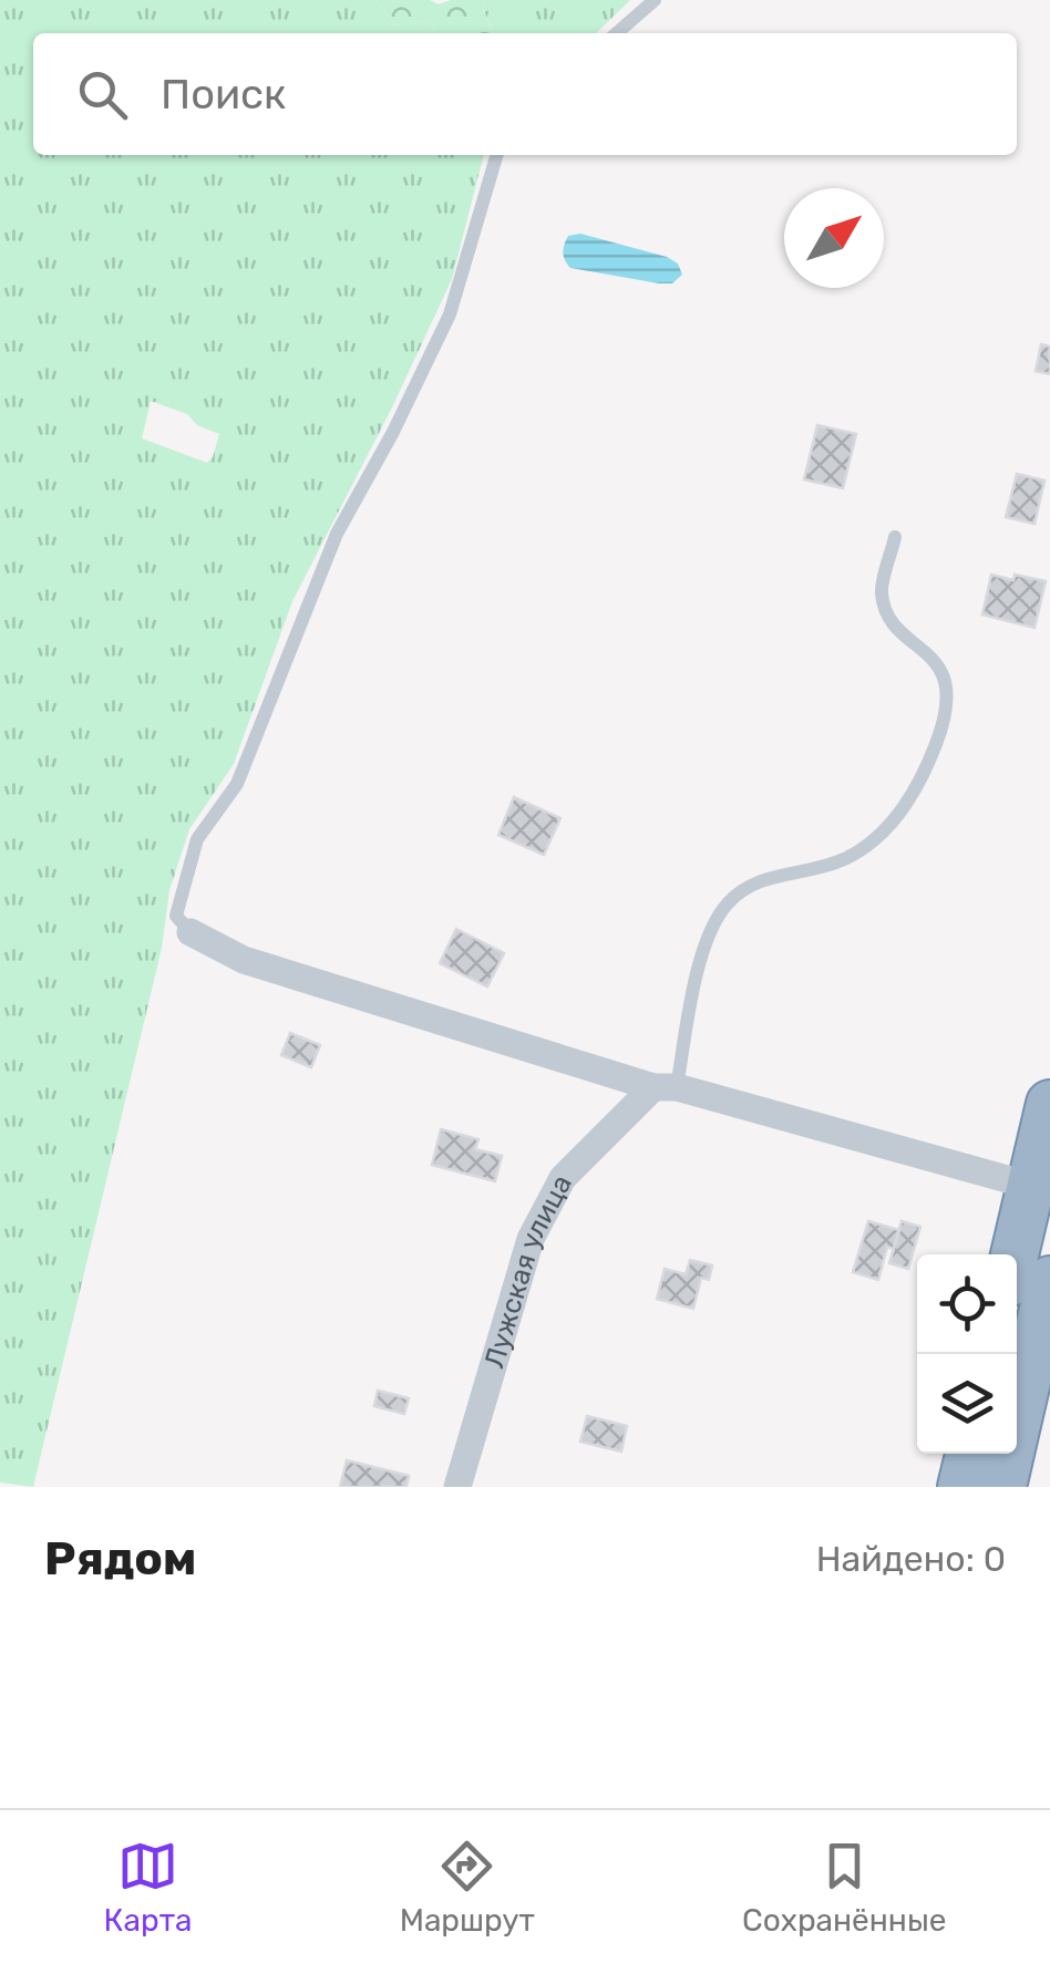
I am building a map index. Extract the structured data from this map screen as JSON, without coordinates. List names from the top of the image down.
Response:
{
  "streets": {
    "street": ["Лужская улица"]
  },
  "north": "top right",
  "page": {
    "search": "Поиск",
    "heading": ["Рядом", "Найдено: 0"],
    "nav": ["Карта", "Маршрут", "Сохранённые"]
  }
}
